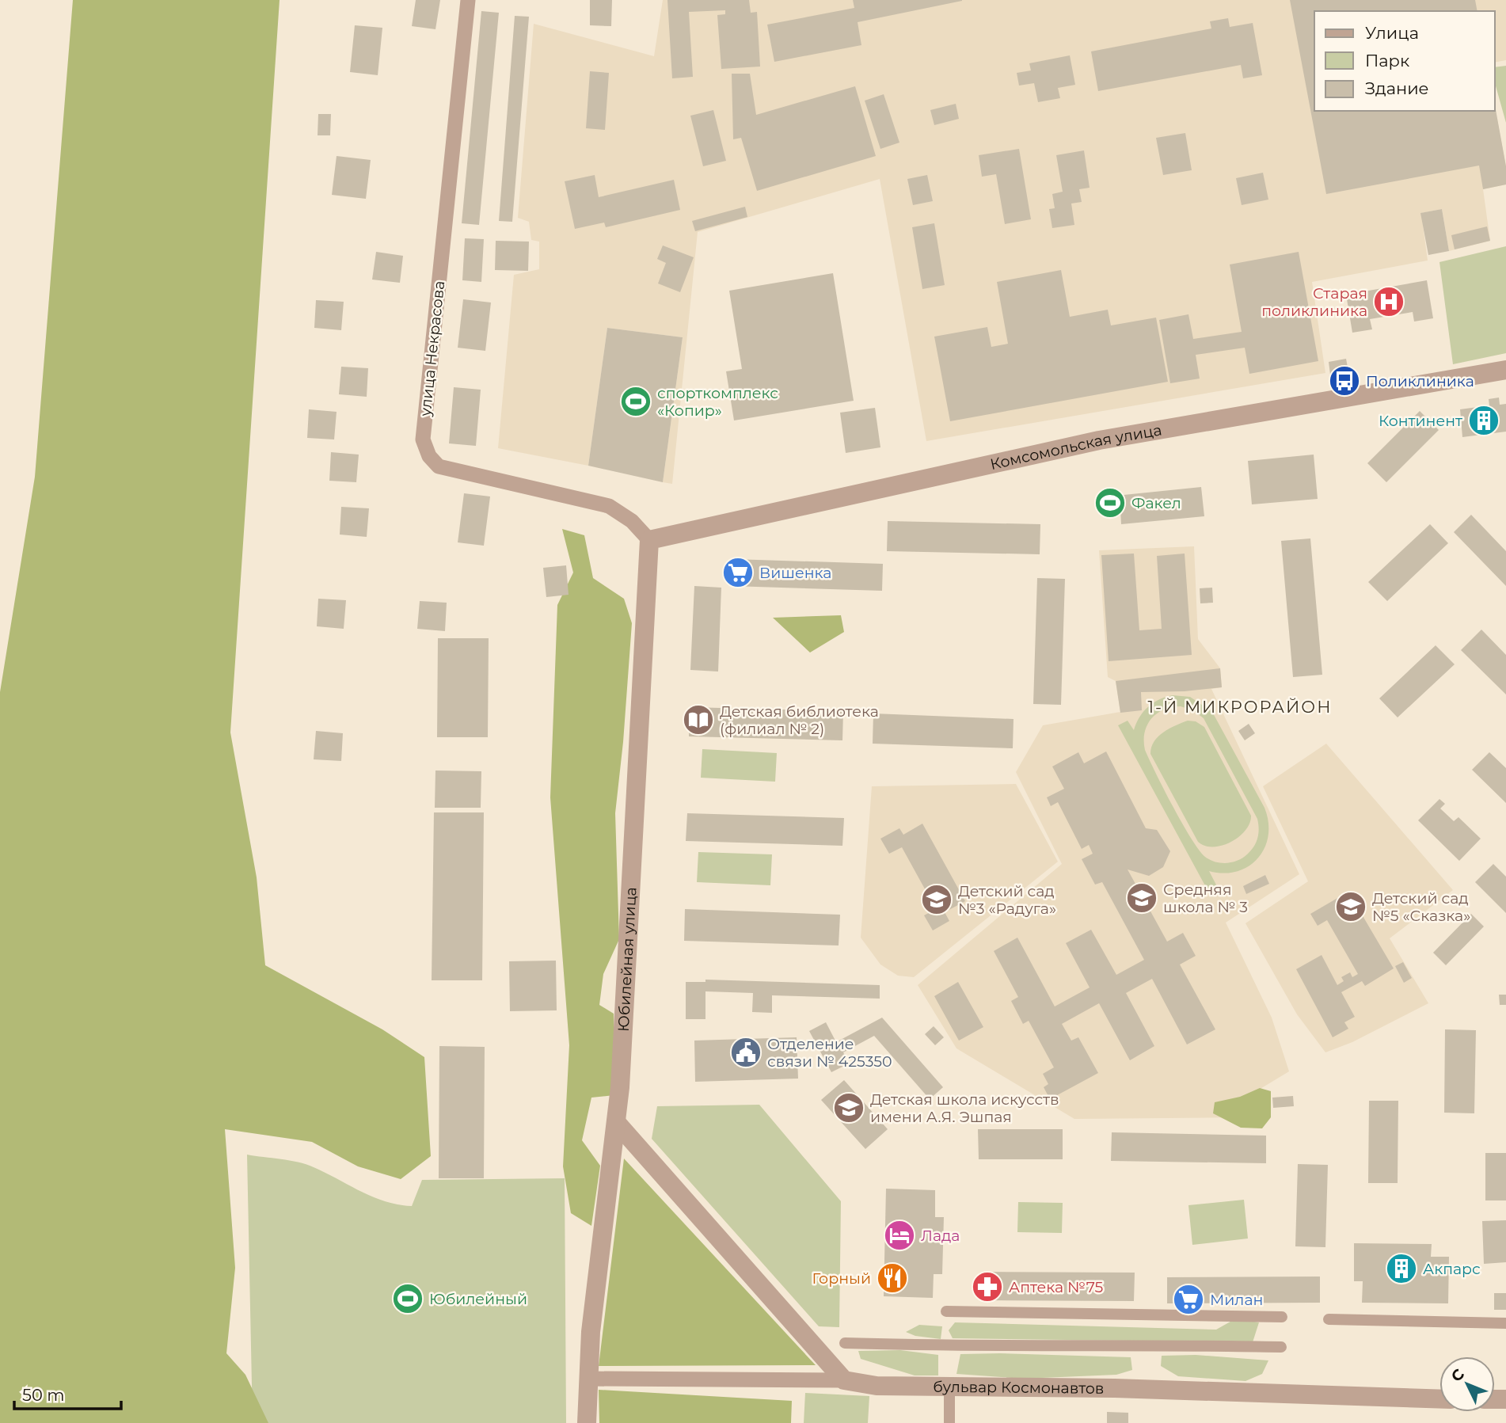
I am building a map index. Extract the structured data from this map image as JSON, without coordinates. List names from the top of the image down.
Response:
{
  "streets": {
    "street": [
      "улица Некрасова",
      "Комсомольская улица",
      "Юбилейная улица",
      "бульвар Космонавтов"
    ]
  },
  "crossings": [
    ["улица Некрасова", "Комсомольская улица"],
    ["улица Некрасова", "Юбилейная улица"],
    ["Комсомольская улица", "Юбилейная улица"],
    ["Юбилейная улица", "бульвар Космонавтов"]
  ],
  "districts": ["1-Й МИКРОРАЙОН"],
  "places": {
    "hospital": ["Старая поликлиника"],
    "bus stop": ["Поликлиника"],
    "sports": ["спорткомплекс «Копир»", "Факел", "Юбилейный"],
    "building": ["Континент", "Акпарс"],
    "supermarket": ["Вишенка", "Милан"],
    "library": ["Детская библиотека (филиал № 2)"],
    "school or university": [
      "Средняя школа № 3",
      "Детский сад №3 «Радуга»",
      "Детский сад №5 «Сказка»",
      "Детская школа искусств имени А.Я. Эшпая"
    ],
    "public building": ["Отделение связи № 425350"],
    "hotel": ["Лада"],
    "restaurant": ["Горный"],
    "pharmacy": ["Аптека №75"]
  },
  "legend": ["Улица", "Парк", "Здание"],
  "scale_bar": "50 m",
  "north": "top left"
}
